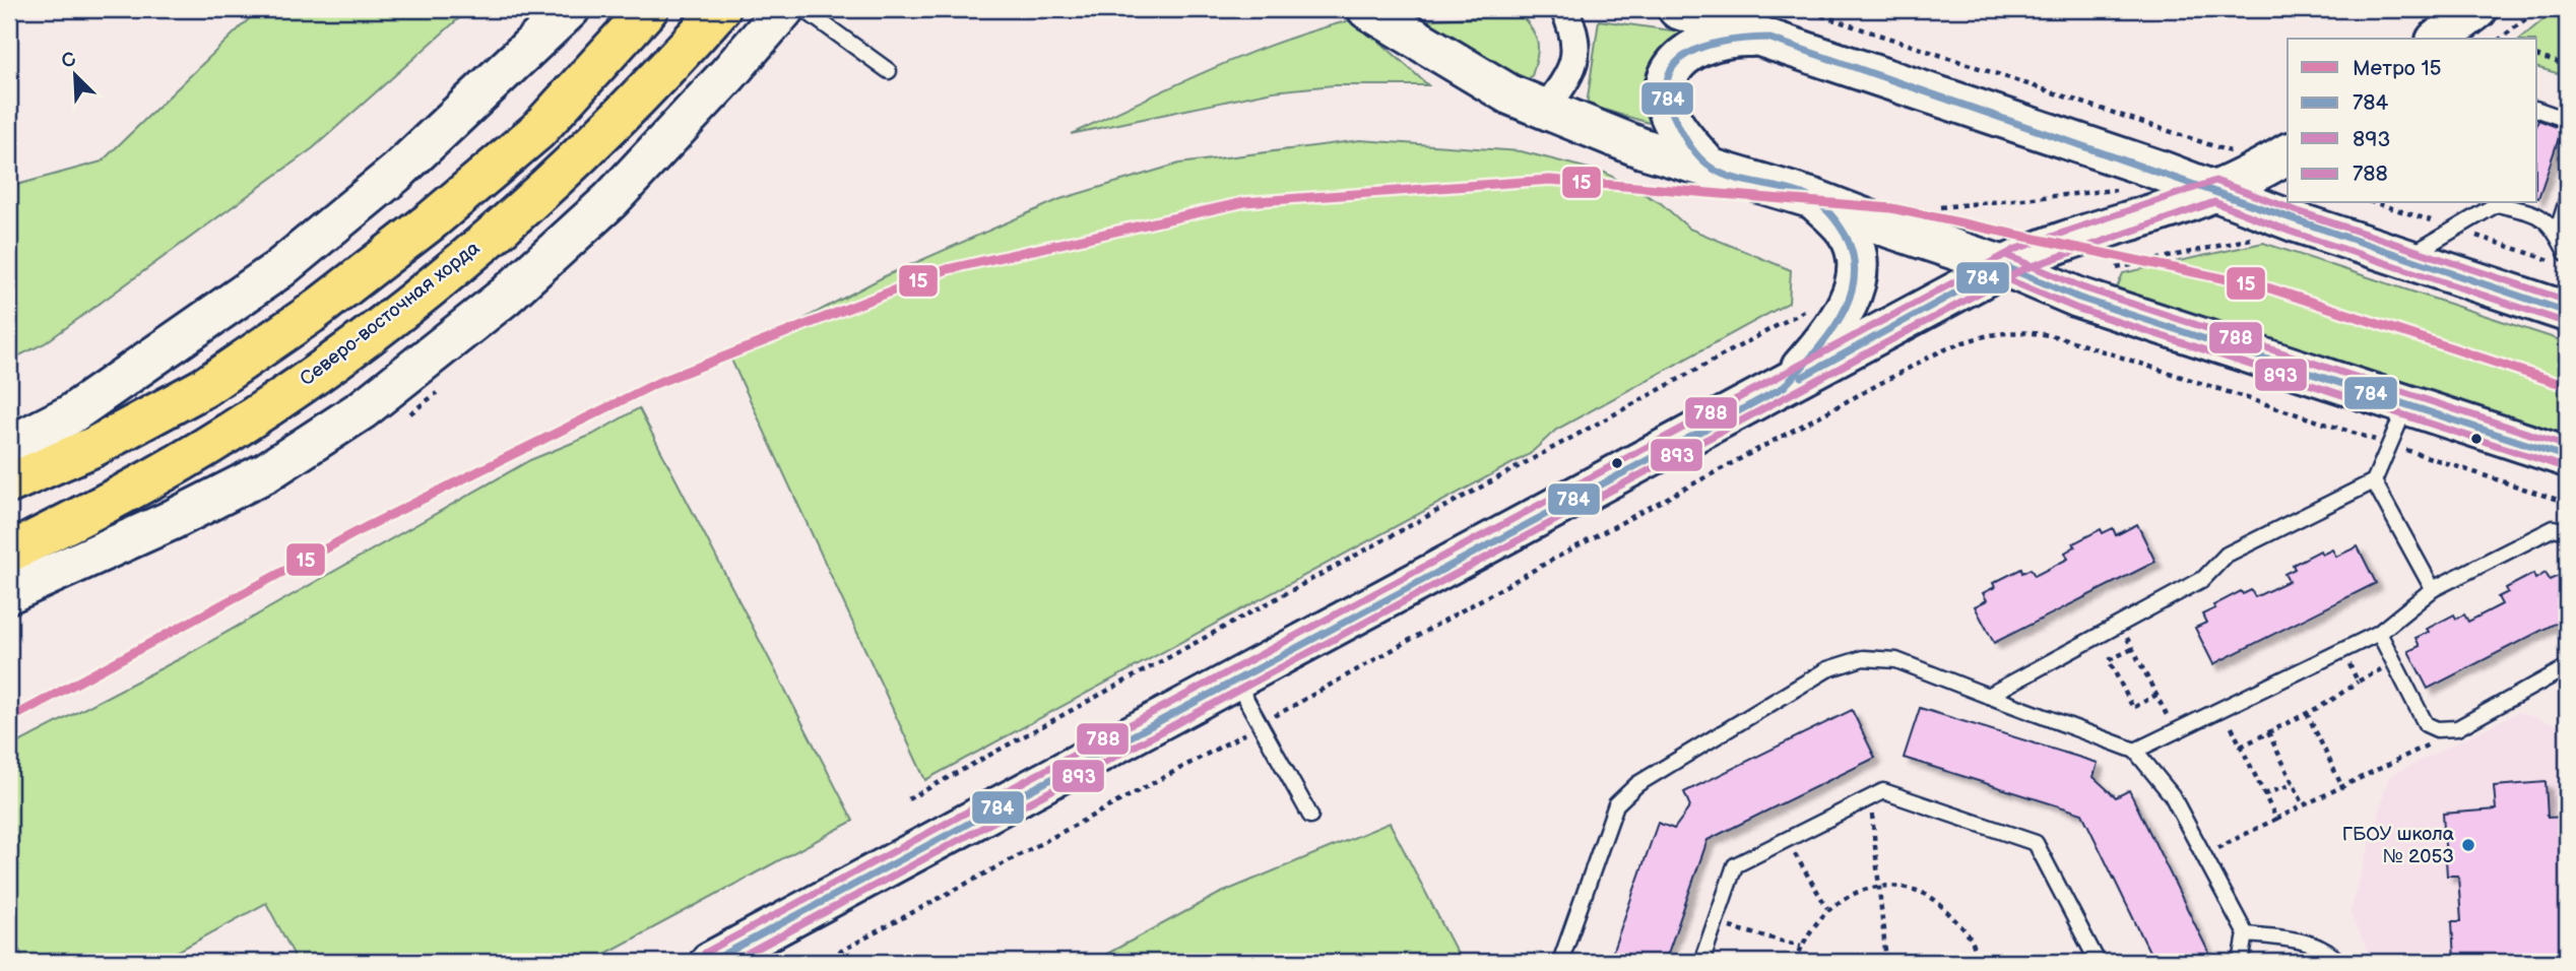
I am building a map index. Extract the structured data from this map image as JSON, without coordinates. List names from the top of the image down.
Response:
{
  "streets": {
    "highway": ["Северо-восточная хорда"]
  },
  "places": ["ГБОУ школа № 2053"],
  "lines": [
    "transit line 784",
    "metro line 15",
    "transit line 788",
    "transit line 893"
  ],
  "legend": [
    "Метро 15",
    "784",
    "893",
    "788"
  ],
  "north": "top left"
}
